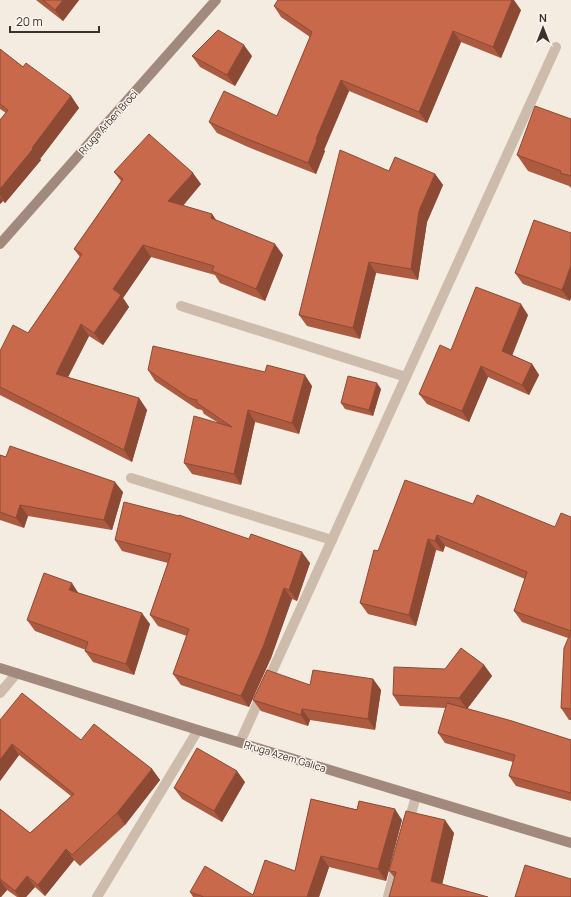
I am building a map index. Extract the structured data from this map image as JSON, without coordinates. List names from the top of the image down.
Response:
{
  "streets": {
    "main road": ["Rruga Arben Broci", "Rruga Azem Galica"]
  },
  "scale_bar": "20 m",
  "north": "top"
}
